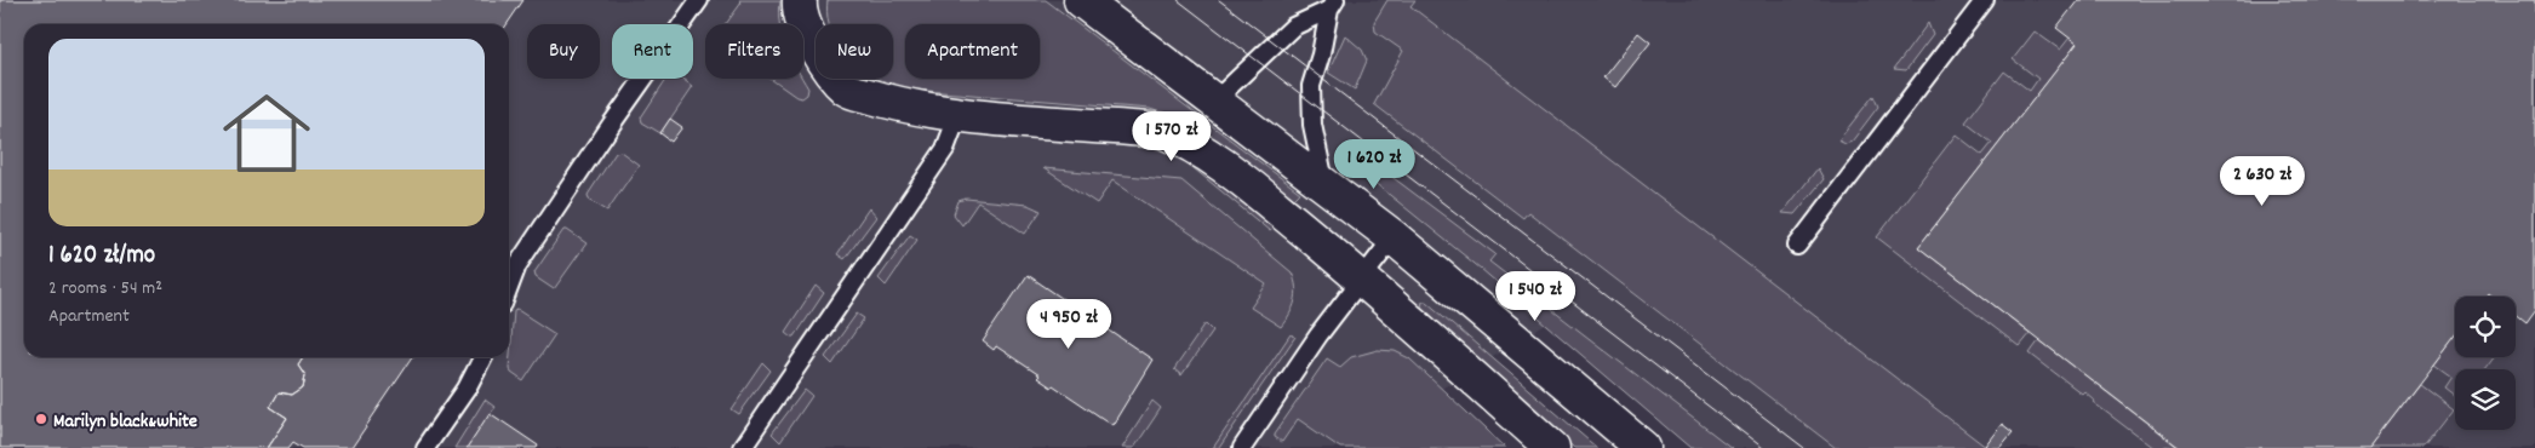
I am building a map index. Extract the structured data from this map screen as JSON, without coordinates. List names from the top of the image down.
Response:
{
  "places": ["Marilyn black&white"],
  "page": {
    "chip": [
      "Buy",
      "Rent",
      "Filters",
      "New",
      "Apartment"
    ],
    "list": [
      {
        "name": "1 620 zł/mo",
        "note": "2 rooms · 54 m² · Apartment"
      }
    ],
    "price": [
      "1 570 zł",
      "1 620 zł",
      "2 630 zł",
      "1 540 zł",
      "4 950 zł"
    ]
  }
}
